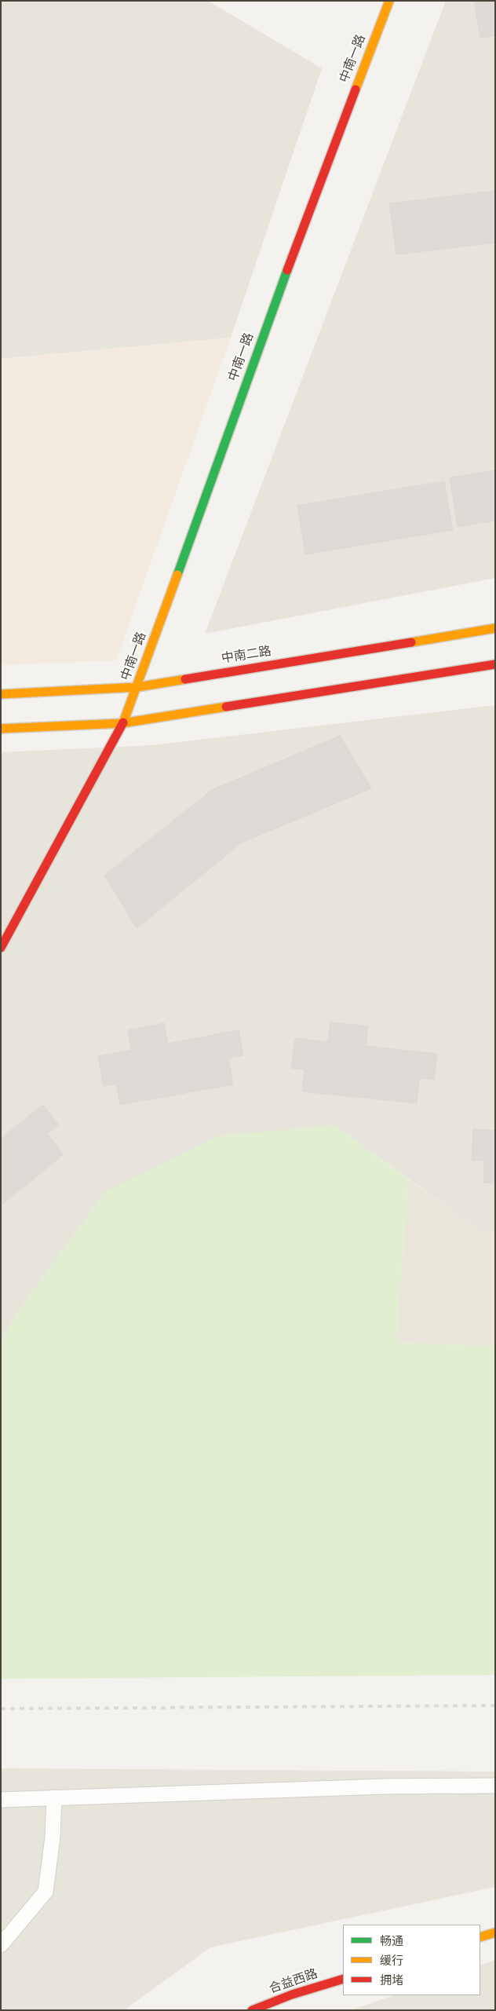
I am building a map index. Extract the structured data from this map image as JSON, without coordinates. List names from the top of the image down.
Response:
{
  "streets": {
    "street": ["中南一路", "中南二路", "合益西路"]
  },
  "crossings": [
    ["中南一路", "中南二路"]
  ],
  "legend": ["畅通", "缓行", "拥堵"]
}
